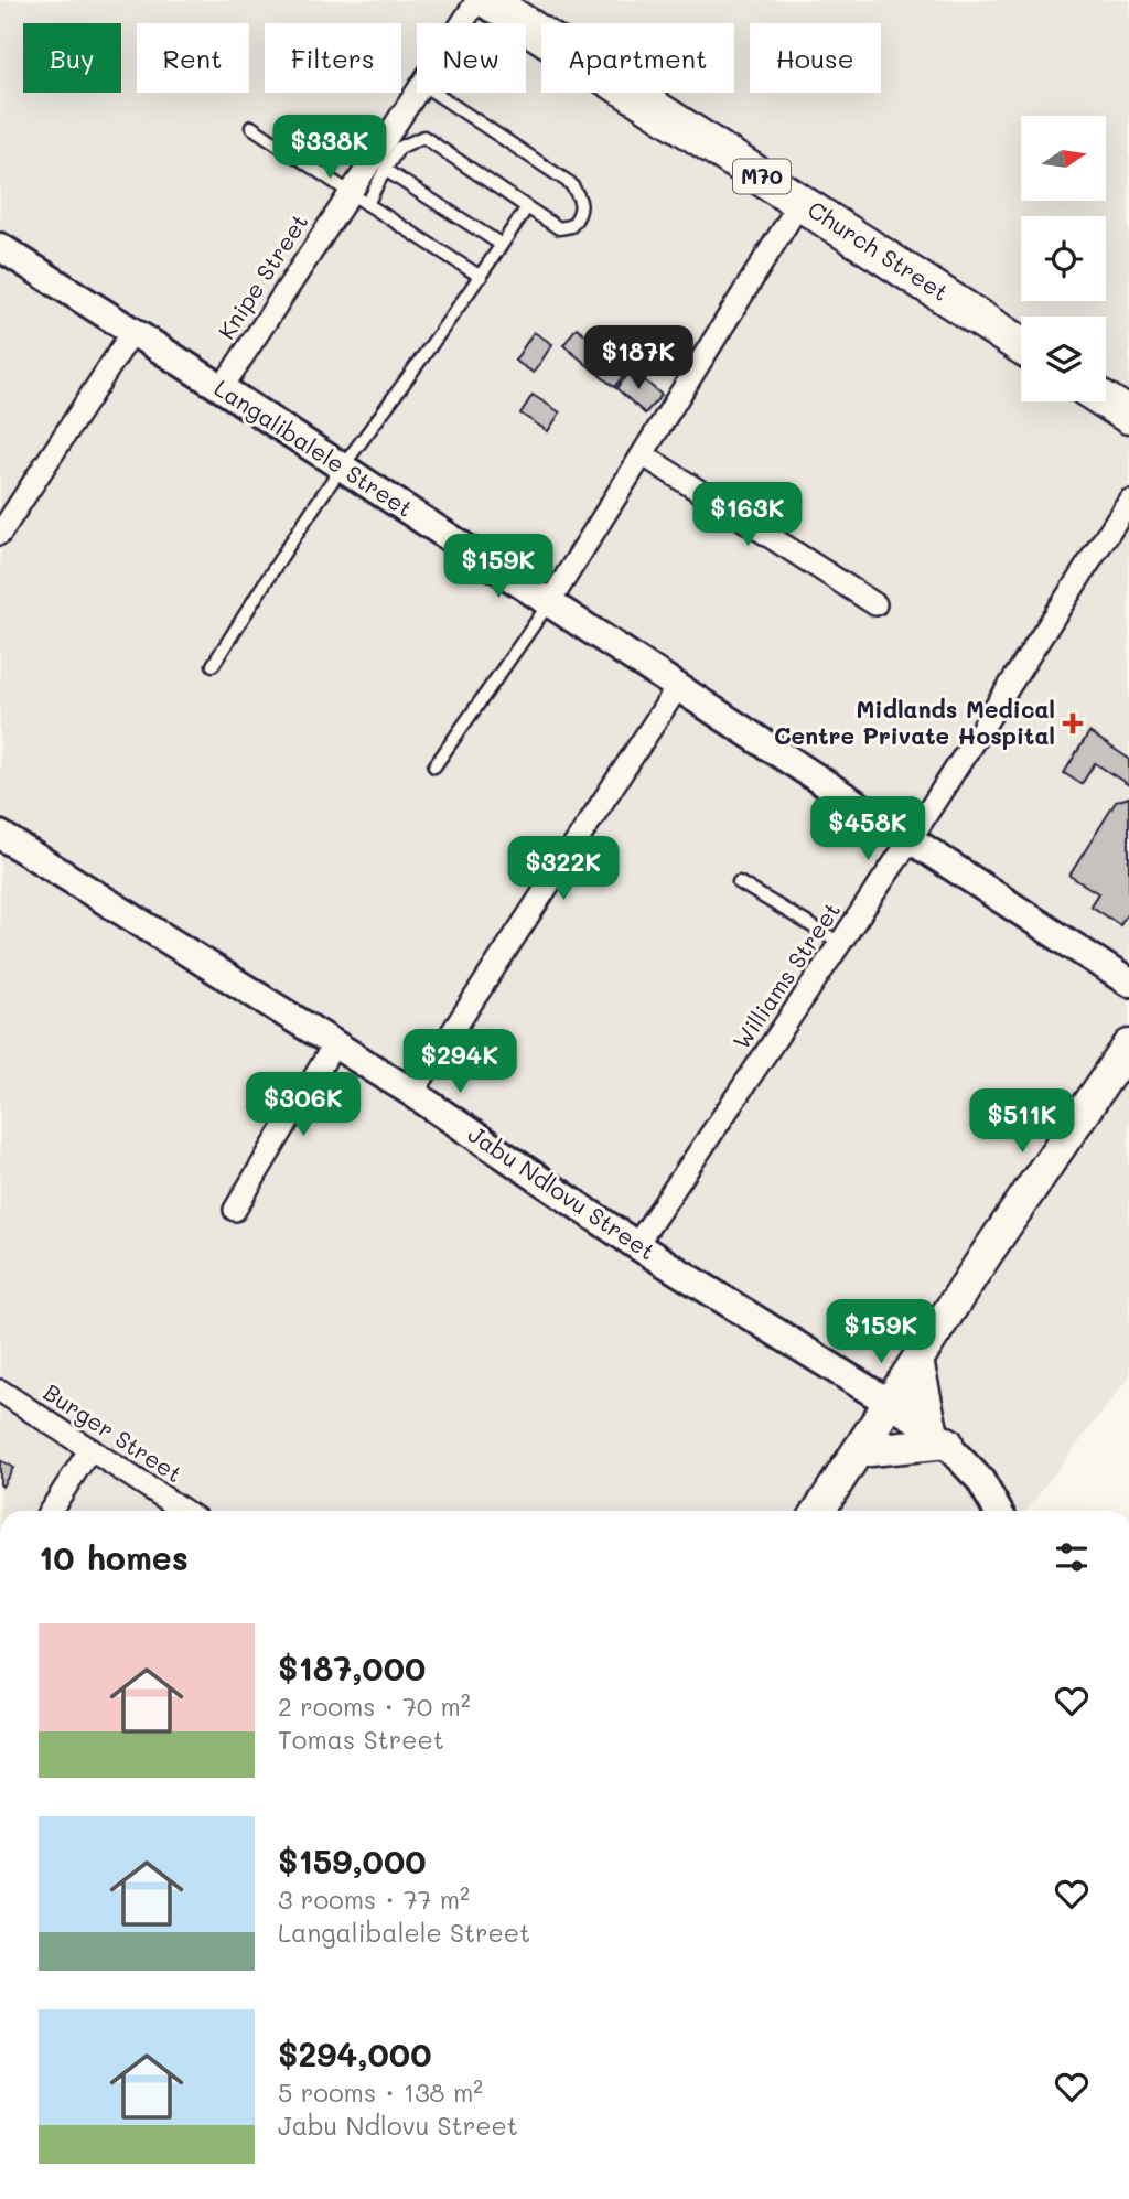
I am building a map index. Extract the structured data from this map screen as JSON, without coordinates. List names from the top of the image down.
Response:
{
  "streets": {
    "main road": ["M70", "Church Street"],
    "street": [
      "Knipe Street",
      "Langalibalele Street",
      "Williams Street",
      "Jabu Ndlovu Street",
      "Burger Street"
    ]
  },
  "crossings": [
    ["Knipe Street", "Langalibalele Street"],
    ["Langalibalele Street", "Williams Street"],
    ["Williams Street", "Jabu Ndlovu Street"]
  ],
  "places": {
    "health": ["Midlands Medical Centre Private Hospital"]
  },
  "north": "right",
  "page": {
    "chip": [
      "Buy",
      "Rent",
      "Filters",
      "New",
      "Apartment",
      "House"
    ],
    "price": [
      "$338K",
      "$187K",
      "$163K",
      "$159K",
      "$458K",
      "$322K",
      "$294K",
      "$306K",
      "$511K",
      "$159K"
    ],
    "heading": "10 homes",
    "list": [
      {
        "name": "$187,000",
        "note": "2 rooms · 70 m² · Tomas Street"
      },
      {
        "name": "$159,000",
        "note": "3 rooms · 77 m² · Langalibalele Street"
      },
      {
        "name": "$294,000",
        "note": "5 rooms · 138 m² · Jabu Ndlovu Street"
      }
    ]
  }
}
